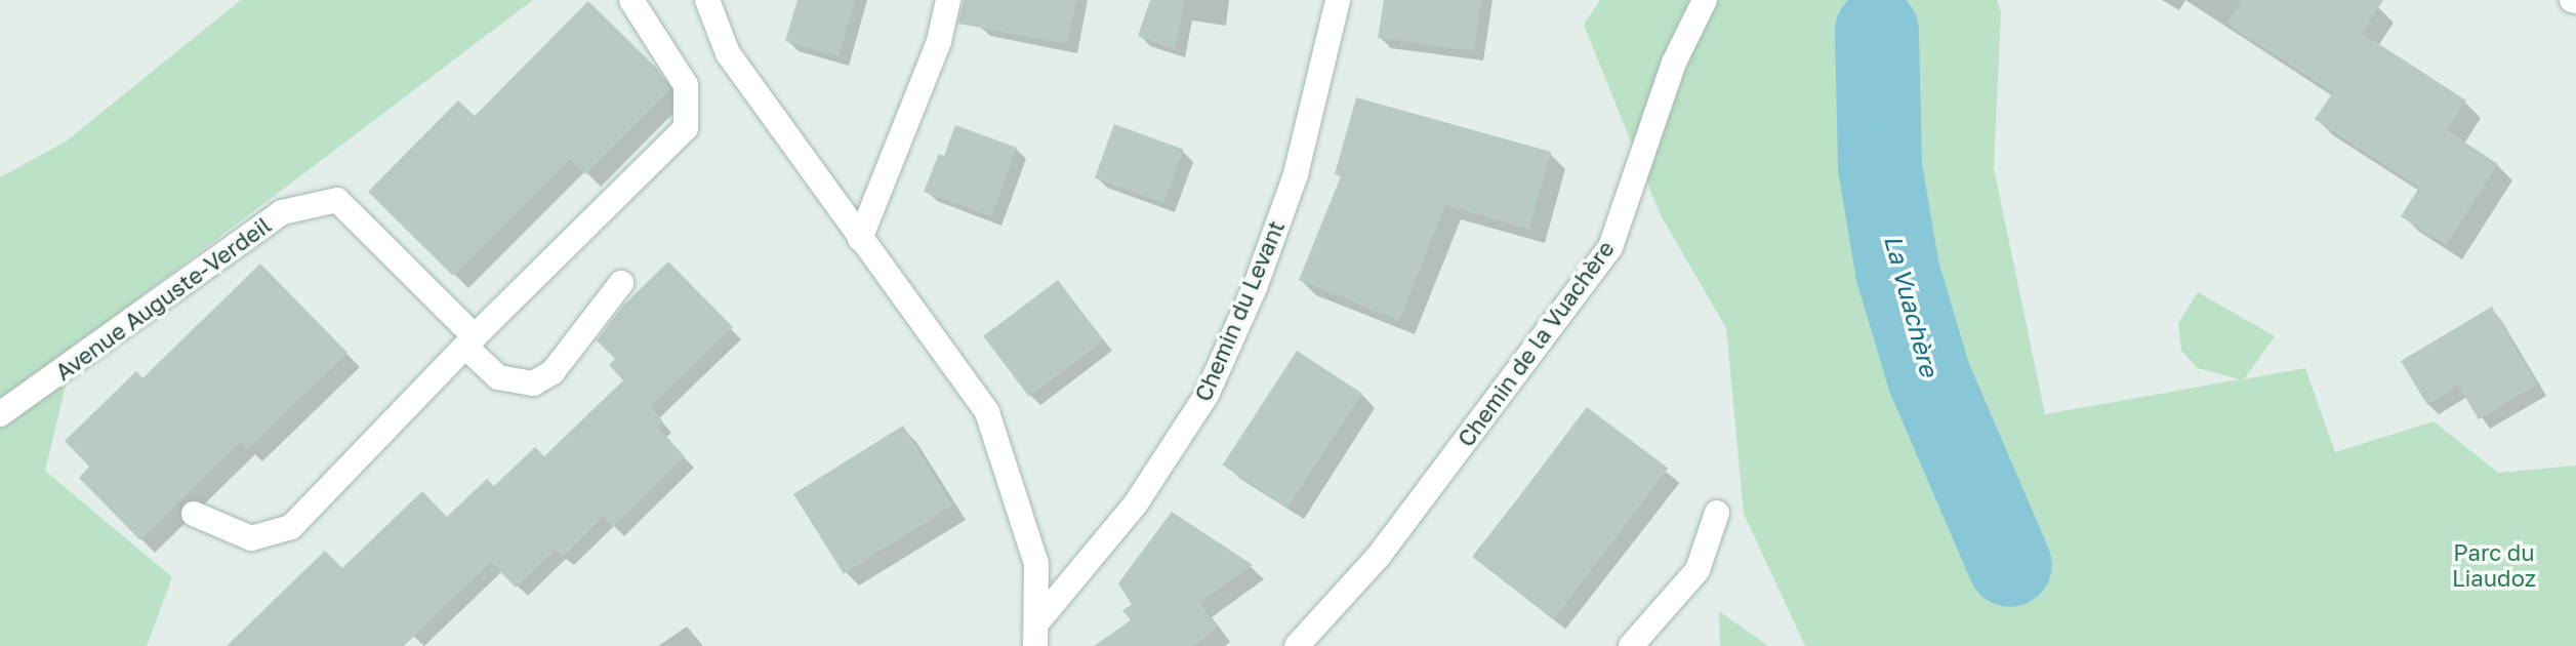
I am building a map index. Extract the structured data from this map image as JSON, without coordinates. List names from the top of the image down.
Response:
{
  "streets": {
    "street": ["Avenue Auguste-Verdeil", "Chemin du Levant", "Chemin de la Vuachère"]
  },
  "water": ["La Vuachère"],
  "parks": ["Parc du Liaudoz"]
}
